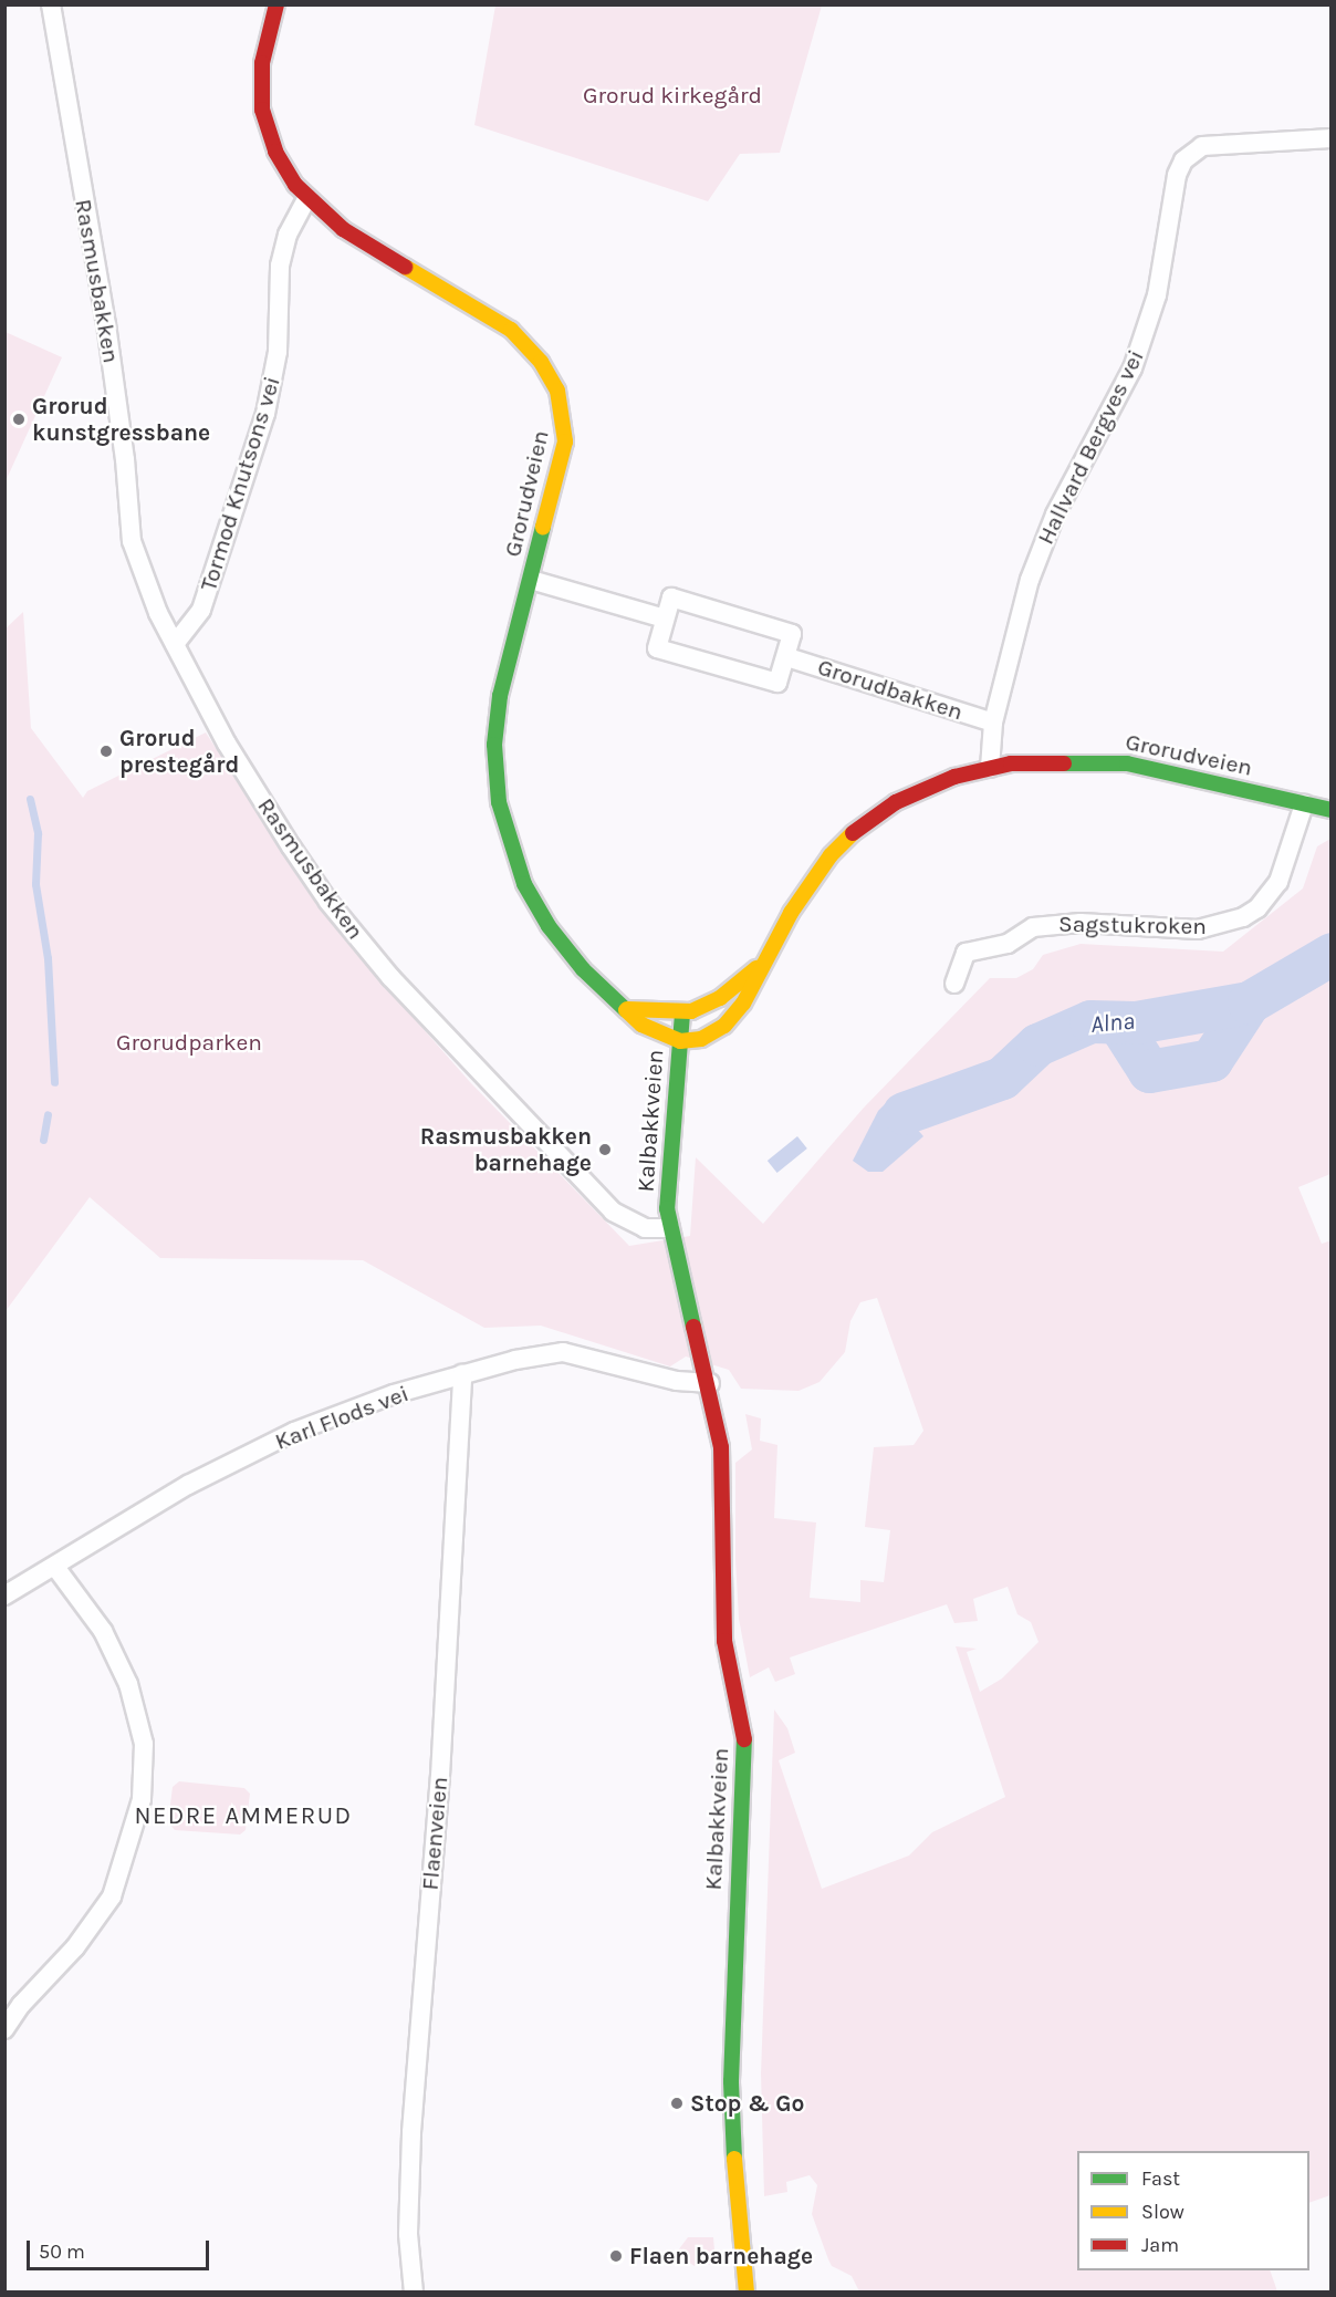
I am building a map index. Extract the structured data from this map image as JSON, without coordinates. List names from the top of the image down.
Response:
{
  "streets": {
    "street": [
      "Rasmusbakken",
      "Hallvard Bergves vei",
      "Tormod Knutsons vei",
      "Grorudveien",
      "Grorudbakken",
      "Sagstukroken",
      "Kalbakkveien",
      "Karl Flods vei",
      "Flaenveien"
    ]
  },
  "crossings": [
    ["Rasmusbakken", "Tormod Knutsons vei"],
    ["Rasmusbakken", "Kalbakkveien"],
    ["Hallvard Bergves vei", "Grorudveien"],
    ["Hallvard Bergves vei", "Grorudbakken"],
    ["Tormod Knutsons vei", "Grorudveien"],
    ["Grorudveien", "Sagstukroken"],
    ["Grorudveien", "Kalbakkveien"],
    ["Kalbakkveien", "Karl Flods vei"],
    ["Karl Flods vei", "Flaenveien"]
  ],
  "districts": ["NEDRE AMMERUD"],
  "water": ["Alna"],
  "parks": ["Grorud kirkegård", "Grorudparken"],
  "places": [
    "Grorud kunstgressbane",
    "Grorud prestegård",
    "Rasmusbakken barnehage",
    "Stop & Go",
    "Flaen barnehage"
  ],
  "legend": ["Fast", "Slow", "Jam"],
  "scale_bar": "50 m"
}
